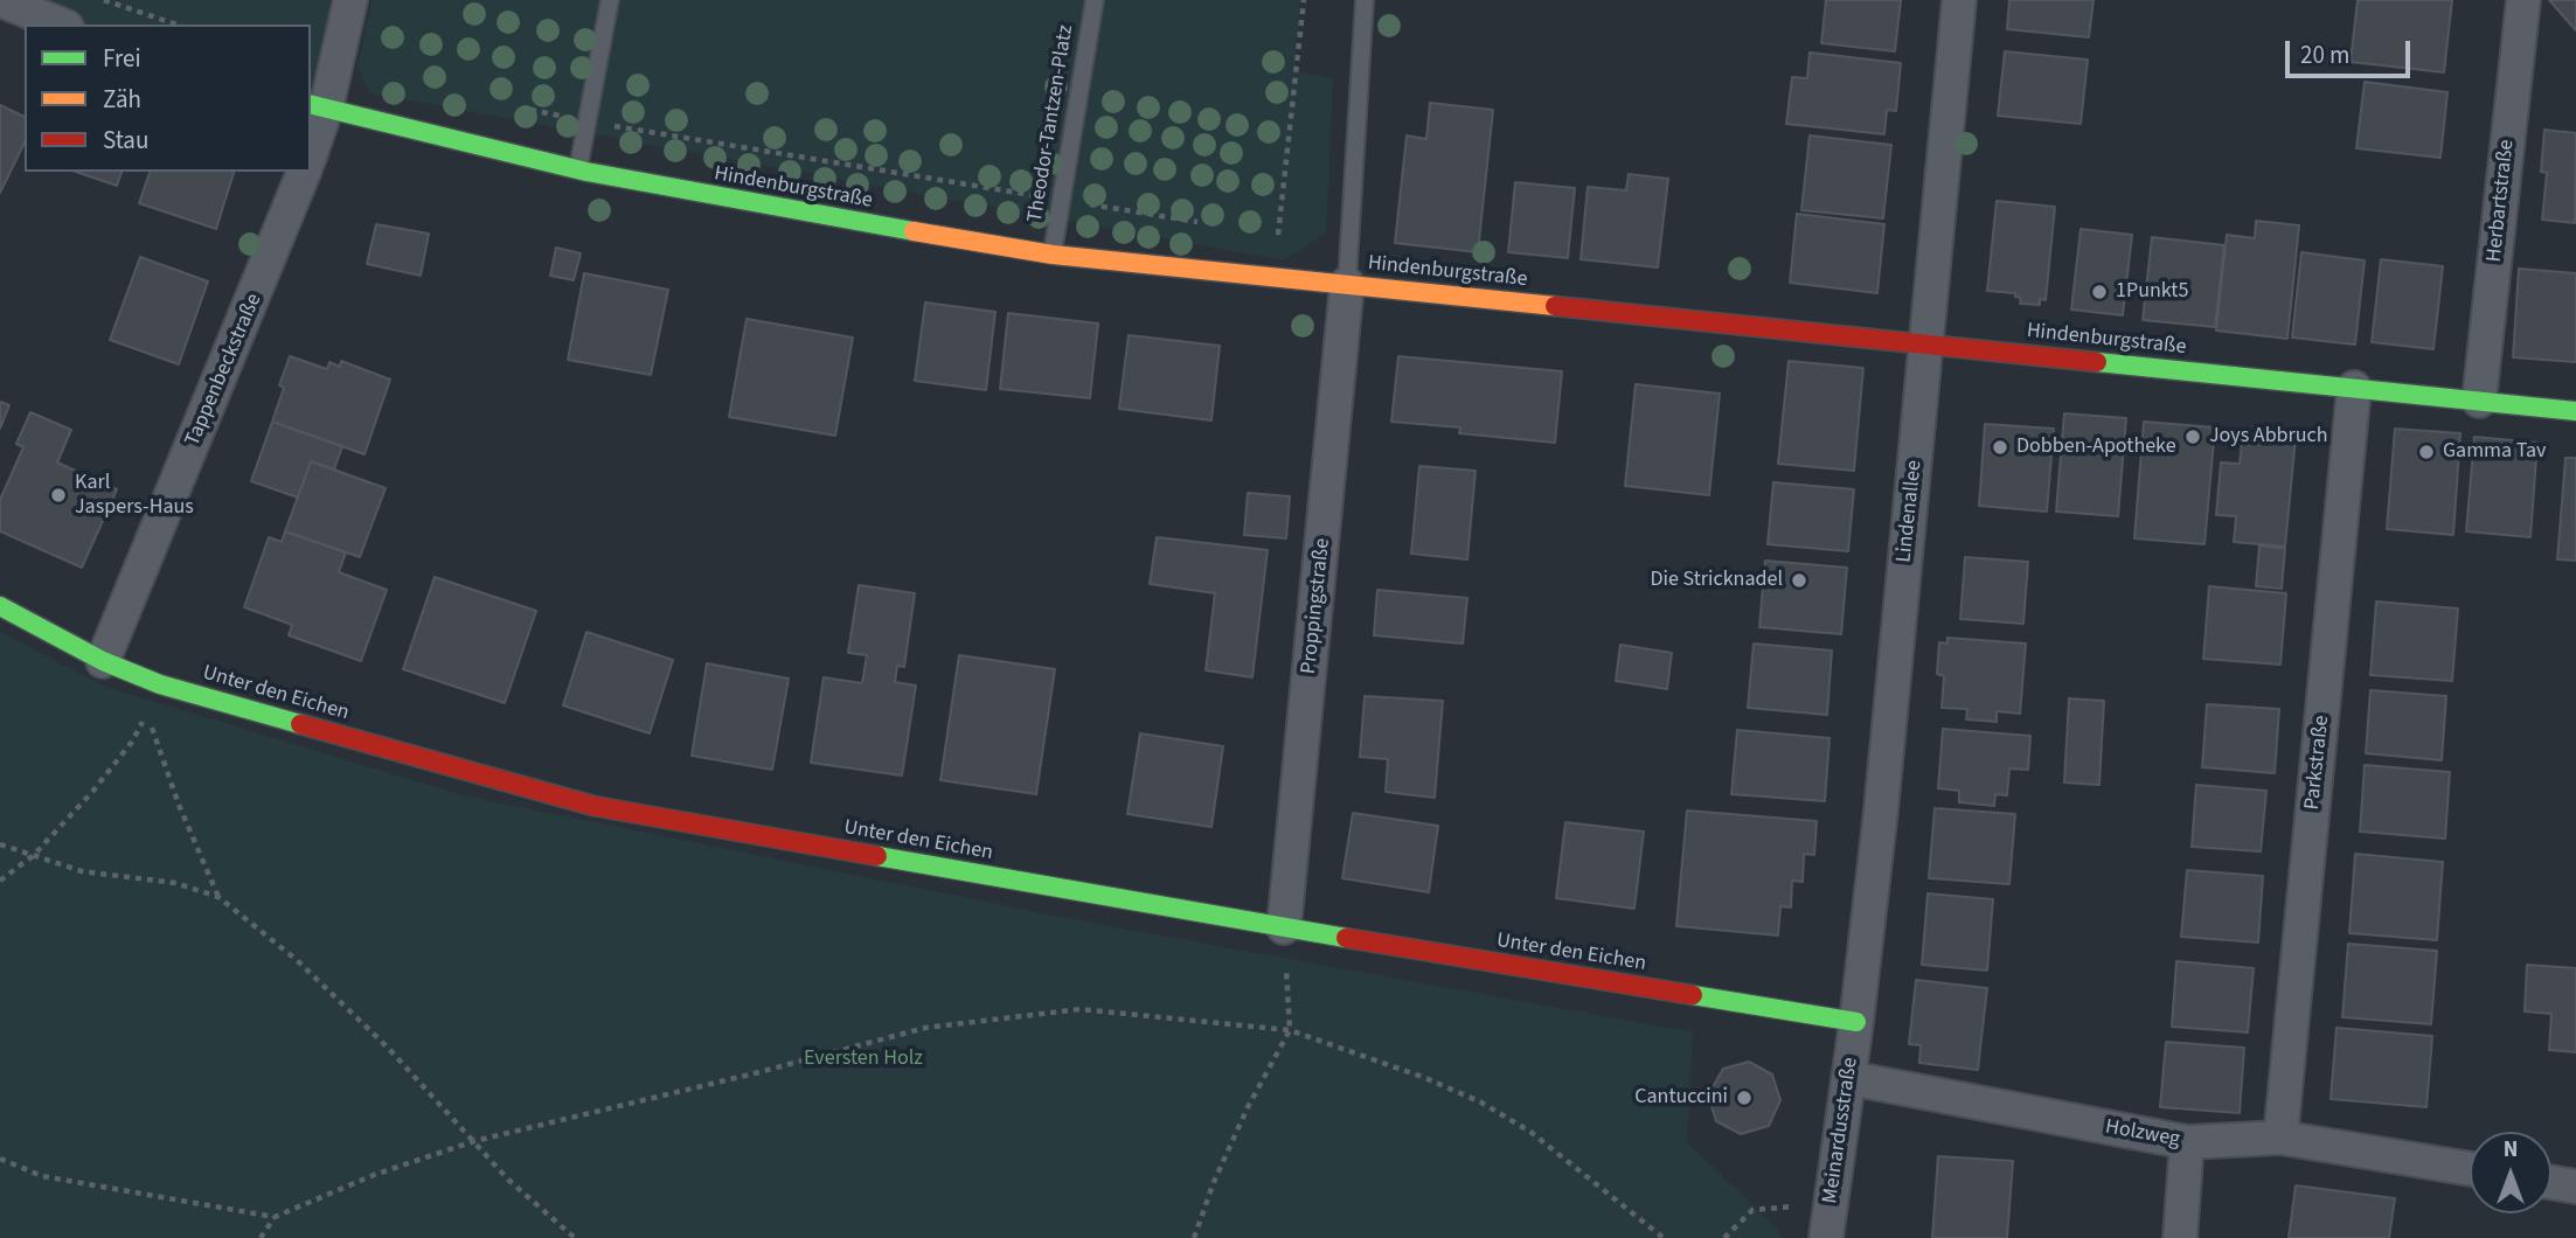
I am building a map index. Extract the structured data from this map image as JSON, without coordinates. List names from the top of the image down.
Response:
{
  "streets": {
    "street": [
      "Hindenburgstraße",
      "Herbartstraße",
      "Tappenbeckstraße",
      "Lindenallee",
      "Proppingstraße",
      "Unter den Eichen",
      "Parkstraße",
      "Meinardusstraße",
      "Holzweg"
    ],
    "lane": ["Theodor-Tantzen-Platz"]
  },
  "crossings": [
    ["Theodor-Tantzen-Platz", "Hindenburgstraße"],
    ["Hindenburgstraße", "Herbartstraße"],
    ["Hindenburgstraße", "Lindenallee"],
    ["Hindenburgstraße", "Proppingstraße"],
    ["Hindenburgstraße", "Parkstraße"],
    ["Tappenbeckstraße", "Unter den Eichen"],
    ["Lindenallee", "Unter den Eichen"],
    ["Lindenallee", "Meinardusstraße"],
    ["Proppingstraße", "Unter den Eichen"],
    ["Unter den Eichen", "Meinardusstraße"],
    ["Parkstraße", "Holzweg"],
    ["Meinardusstraße", "Holzweg"]
  ],
  "parks": ["Eversten Holz"],
  "places": [
    "1Punkt5",
    "Joys Abbruch",
    "Dobben-Apotheke",
    "Gamma Tav",
    "Karl Jaspers-Haus",
    "Die Stricknadel",
    "Cantuccini"
  ],
  "legend": ["Frei", "Zäh", "Stau"],
  "scale_bar": "20 m",
  "north": "top"
}
